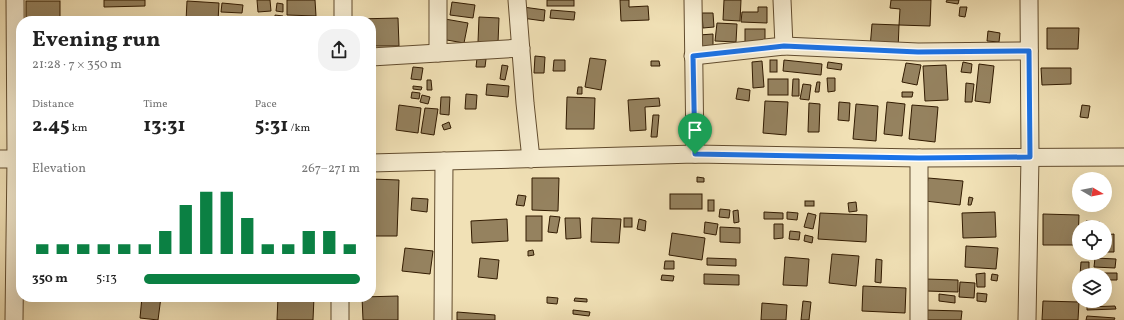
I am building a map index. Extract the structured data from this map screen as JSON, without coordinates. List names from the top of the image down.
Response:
{
  "north": "right",
  "page": {
    "heading": ["Evening run", "21:28 · 7 × 350 m"],
    "stats": [
      ["Distance", "2.45 km"],
      ["Time", "13:31"],
      ["Pace", "5:31 /km"]
    ],
    "chart": ["Elevation", "267–271 m"],
    "list": [
      {
        "name": "350 m",
        "note": "5:13"
      }
    ]
  }
}
